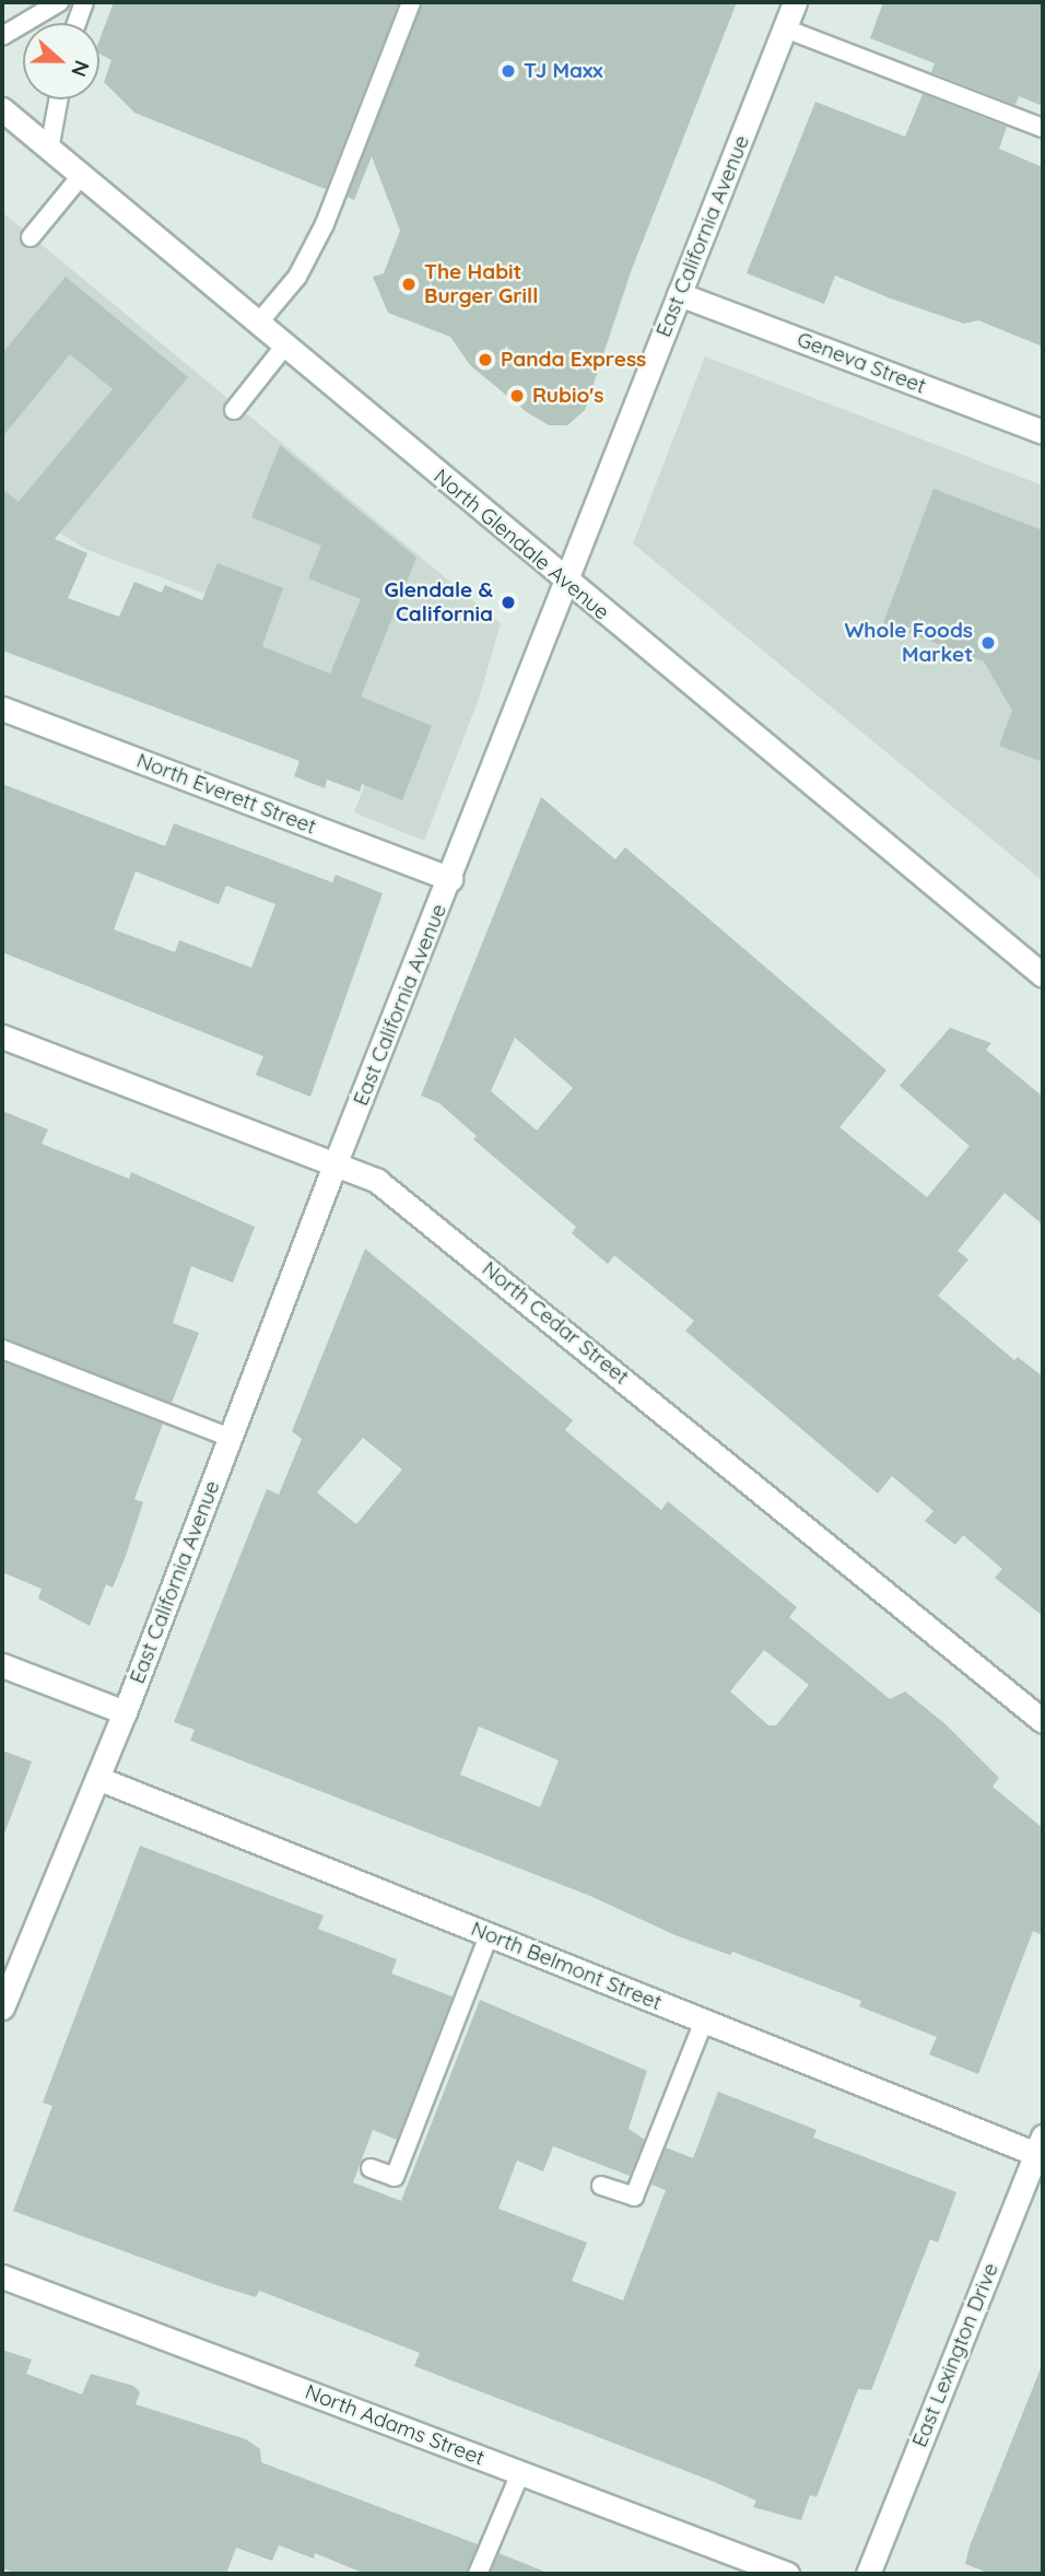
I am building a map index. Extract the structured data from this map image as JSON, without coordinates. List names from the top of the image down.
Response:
{
  "streets": {
    "street": [
      "East California Avenue",
      "Geneva Street",
      "North Glendale Avenue",
      "North Everett Street",
      "North Cedar Street",
      "North Belmont Street",
      "East Lexington Drive",
      "North Adams Street"
    ]
  },
  "crossings": [
    ["East California Avenue", "Geneva Street"],
    ["East California Avenue", "North Glendale Avenue"],
    ["East California Avenue", "North Everett Street"],
    ["East California Avenue", "North Cedar Street"],
    ["East California Avenue", "North Belmont Street"],
    ["North Belmont Street", "East Lexington Drive"]
  ],
  "places": [
    "TJ Maxx",
    "The Habit Burger Grill",
    "Panda Express",
    "Rubio's",
    "Glendale & California",
    "Whole Foods Market"
  ],
  "north": "right"
}
